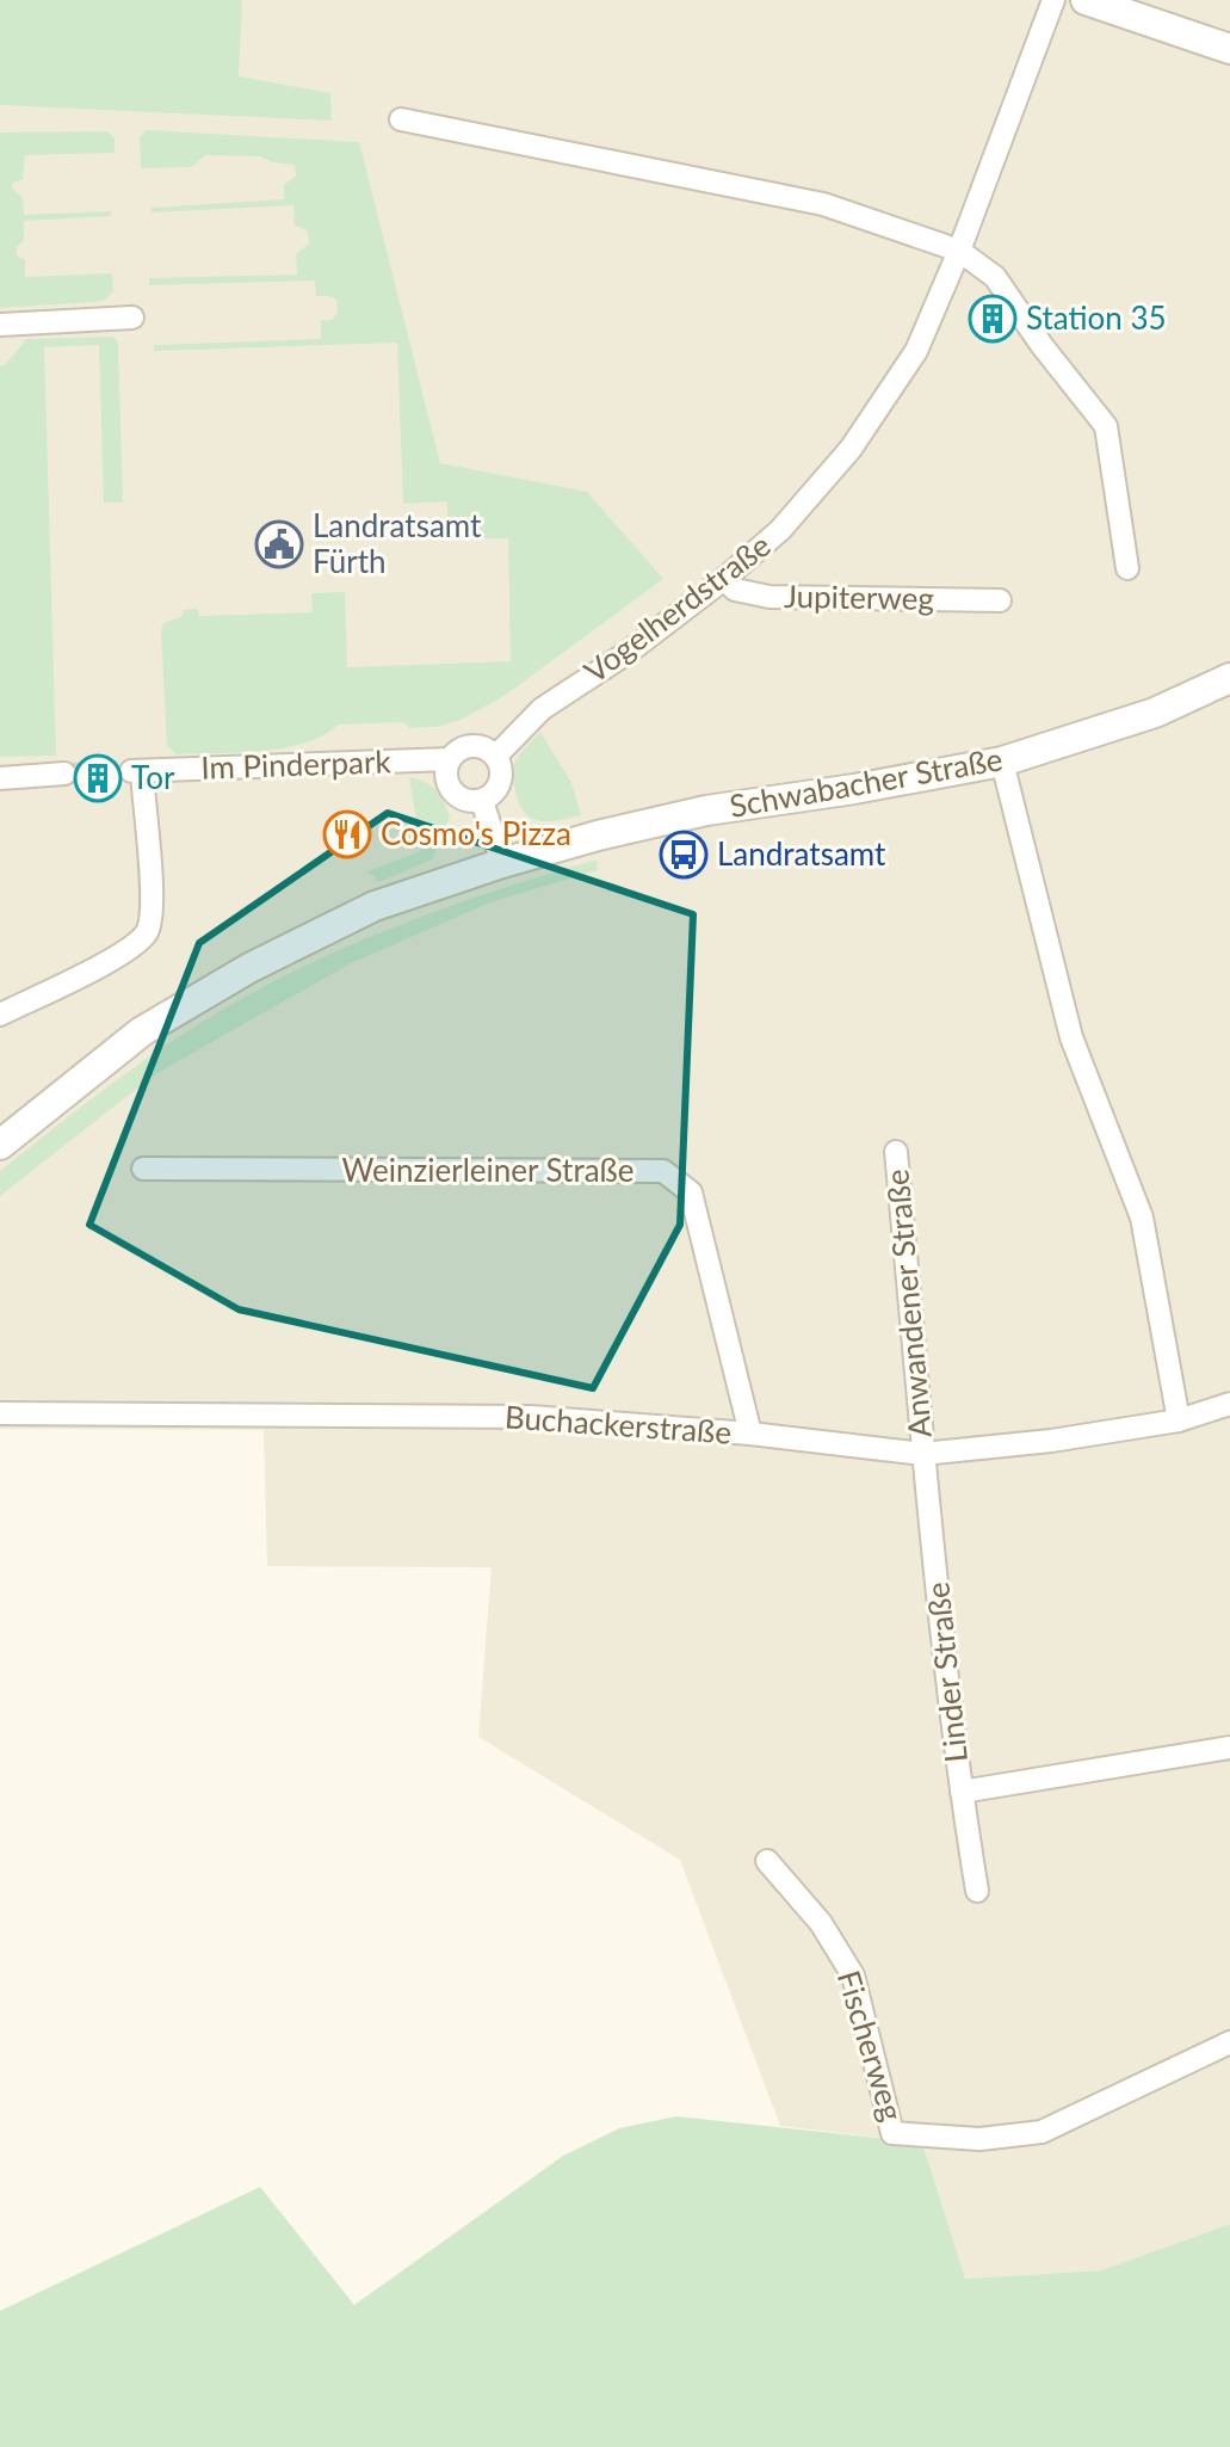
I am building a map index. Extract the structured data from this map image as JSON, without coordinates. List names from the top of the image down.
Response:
{
  "streets": {
    "street": [
      "Jupiterweg",
      "Vogelherdstraße",
      "Im Pinderpark",
      "Schwabacher Straße",
      "Weinzierleiner Straße",
      "Anwandener Straße",
      "Buchackerstraße",
      "Linder Straße",
      "Fischerweg"
    ]
  },
  "crossings": [
    ["Jupiterweg", "Vogelherdstraße"],
    ["Vogelherdstraße", "Im Pinderpark"],
    ["Weinzierleiner Straße", "Buchackerstraße"],
    ["Anwandener Straße", "Buchackerstraße"],
    ["Anwandener Straße", "Linder Straße"],
    ["Buchackerstraße", "Linder Straße"]
  ],
  "places": {
    "building": ["Station 35", "Tor"],
    "public building": ["Landratsamt Fürth"],
    "restaurant": ["Cosmo's Pizza"],
    "bus stop": ["Landratsamt"]
  }
}
